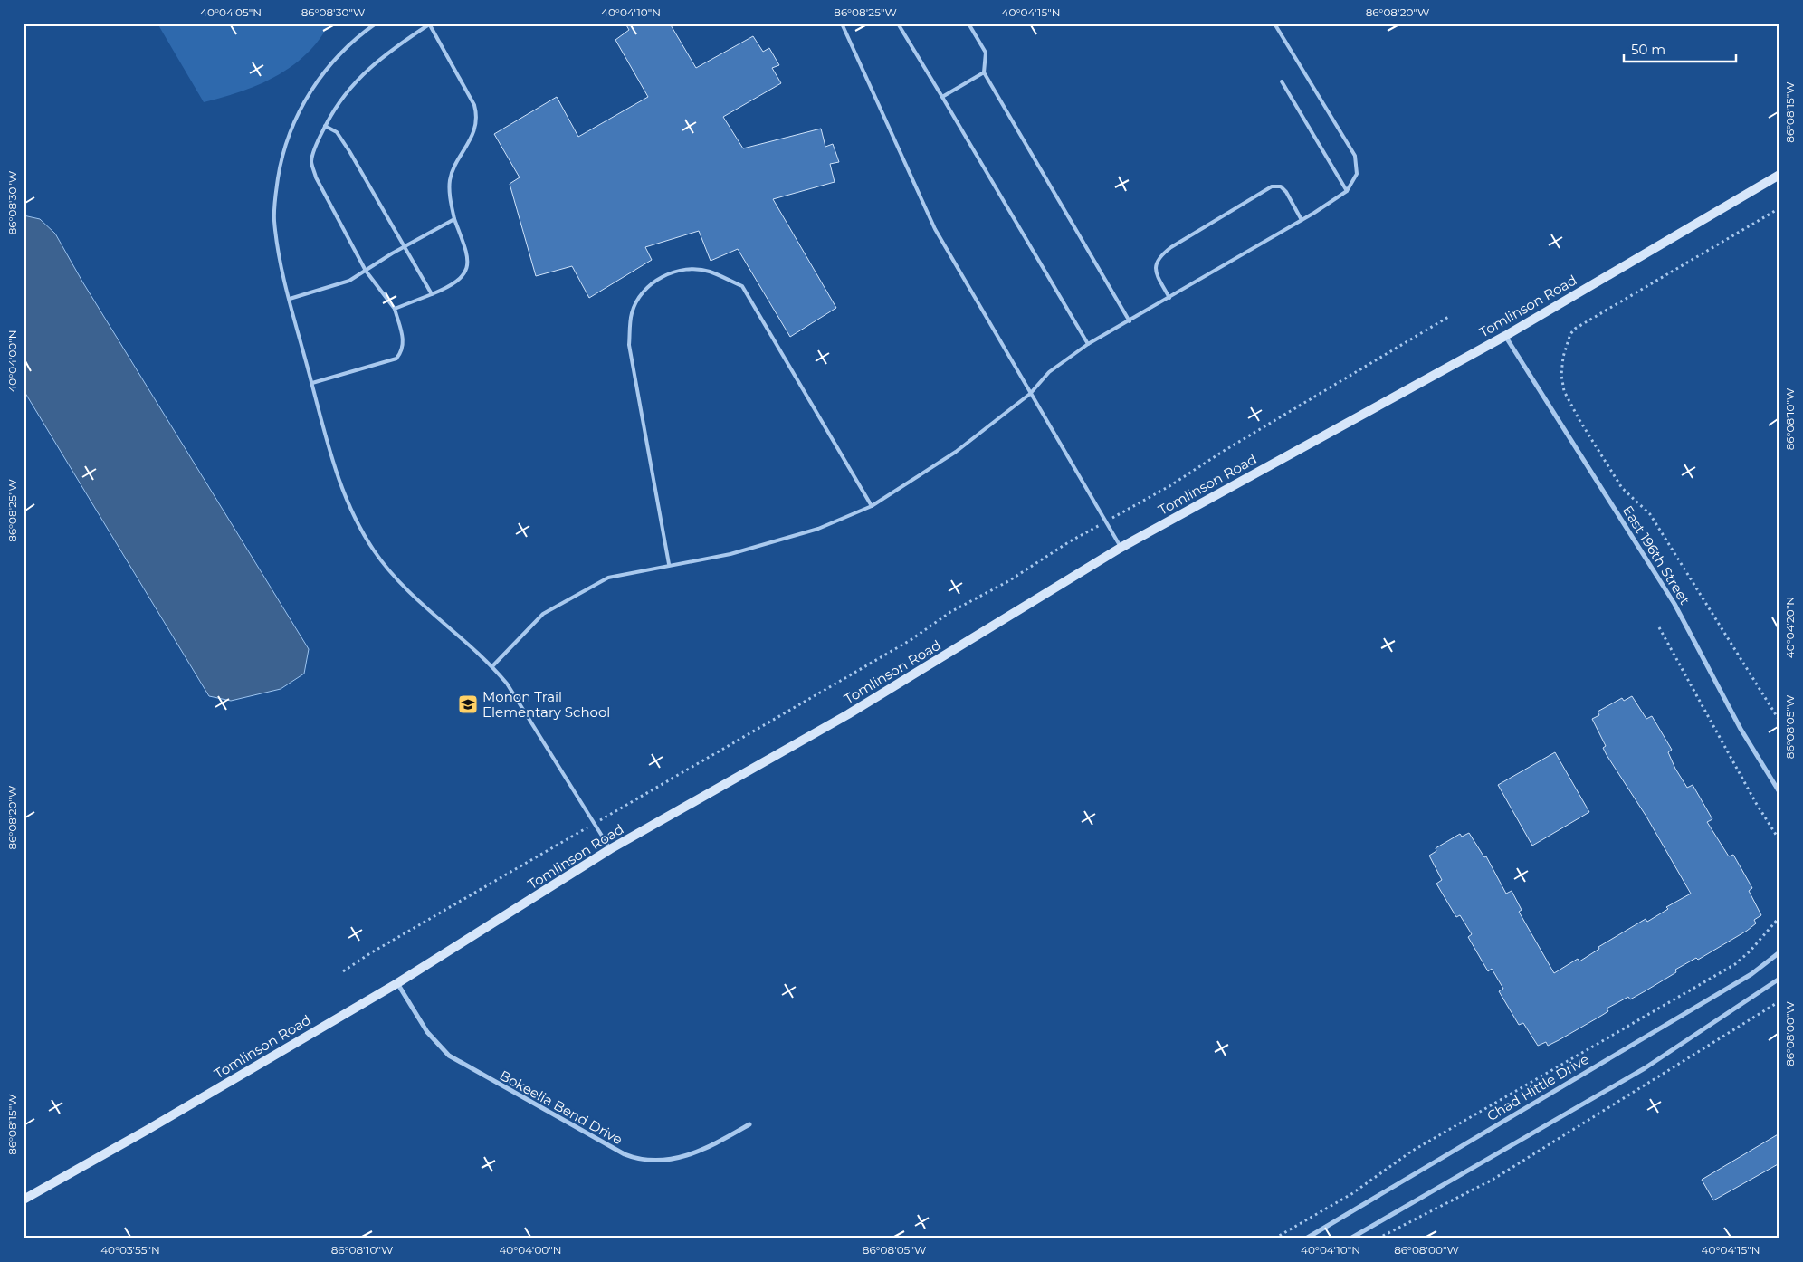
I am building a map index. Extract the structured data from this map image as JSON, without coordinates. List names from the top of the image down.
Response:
{
  "streets": {
    "street": [
      "Tomlinson Road",
      "East 196th Street",
      "Chad Hittle Drive",
      "Bokeelia Bend Drive"
    ]
  },
  "crossings": [
    ["Tomlinson Road", "East 196th Street"],
    ["Tomlinson Road", "Bokeelia Bend Drive"]
  ],
  "places": {
    "school or university": ["Monon Trail Elementary School"]
  },
  "scale_bar": "50 m",
  "coordinates": [
    "40°04'05\"N",
    "86°08'30\"W",
    "40°04'10\"N",
    "86°08'25\"W",
    "40°04'15\"N",
    "86°08'20\"W",
    "86°08'15\"W",
    "40°04'00\"N",
    "86°08'10\"W",
    "40°04'20\"N",
    "86°08'05\"W",
    "86°08'00\"W",
    "40°03'55\"N"
  ]
}
